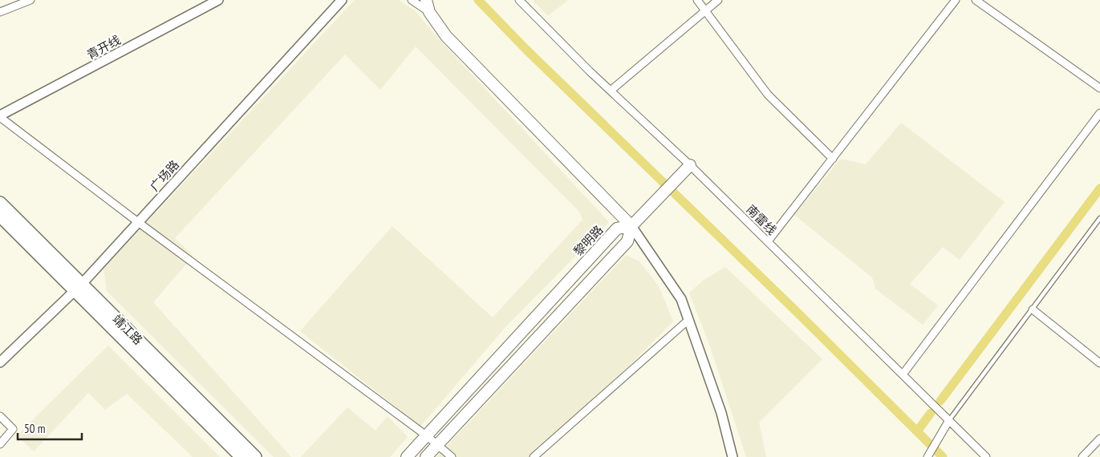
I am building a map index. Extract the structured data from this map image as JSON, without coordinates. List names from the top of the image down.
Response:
{
  "streets": {
    "main road": ["黎明路", "靖江路"],
    "street": ["青开线", "广场路", "南雷线"]
  },
  "crossings": [
    ["广场路", "靖江路"]
  ],
  "scale_bar": "50 m"
}
